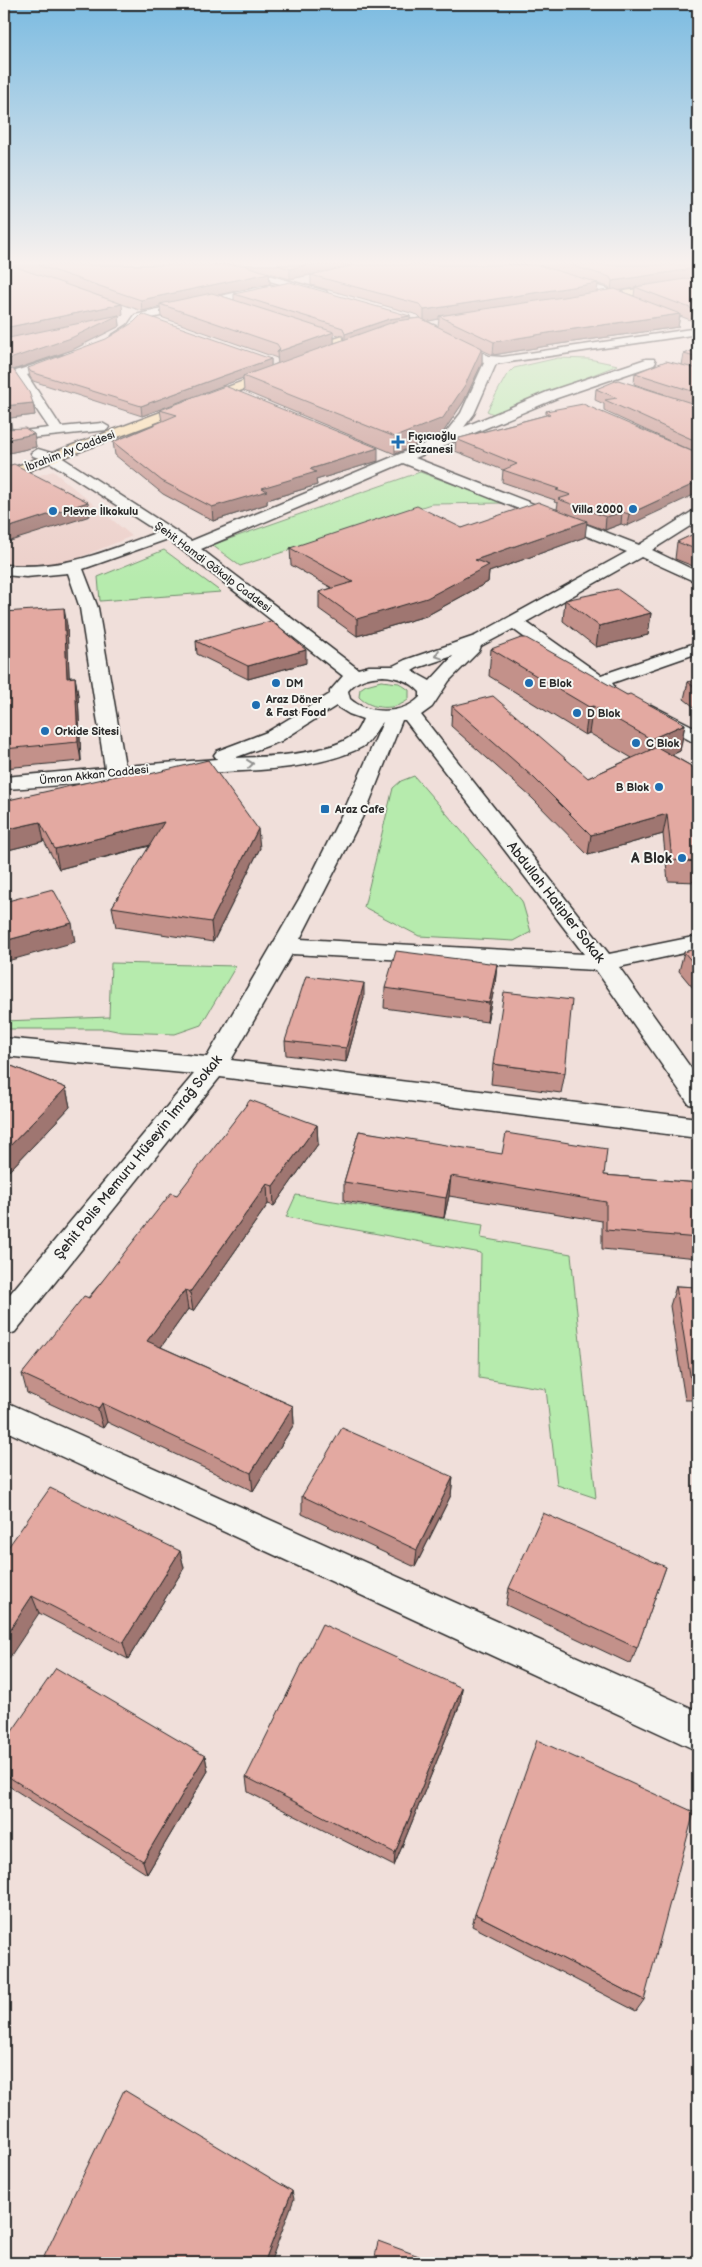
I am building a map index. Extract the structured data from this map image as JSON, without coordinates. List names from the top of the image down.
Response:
{
  "streets": {
    "main road": ["İbrahim Ay Caddesi"],
    "street": [
      "Şehit Hamdi Gökalp Caddesi",
      "Ümran Akkan Caddesi",
      "Abdullah Hatipler Sokak",
      "Şehit Polis Memuru Hüseyin İmrağ Sokak"
    ]
  },
  "crossings": [
    ["İbrahim Ay Caddesi", "Şehit Hamdi Gökalp Caddesi"],
    ["Abdullah Hatipler Sokak", "Şehit Polis Memuru Hüseyin İmrağ Sokak"]
  ],
  "places": {
    "health": ["Fıçıcıoğlu Eczanesi"],
    "other": [
      "Villa 2000",
      "Plevne İlkokulu",
      "DM",
      "E Blok",
      "Araz Döner & Fast Food",
      "D Blok",
      "Orkide Sitesi",
      "C Blok",
      "B Blok",
      "A Blok"
    ],
    "transit": ["Araz Cafe"]
  }
}
